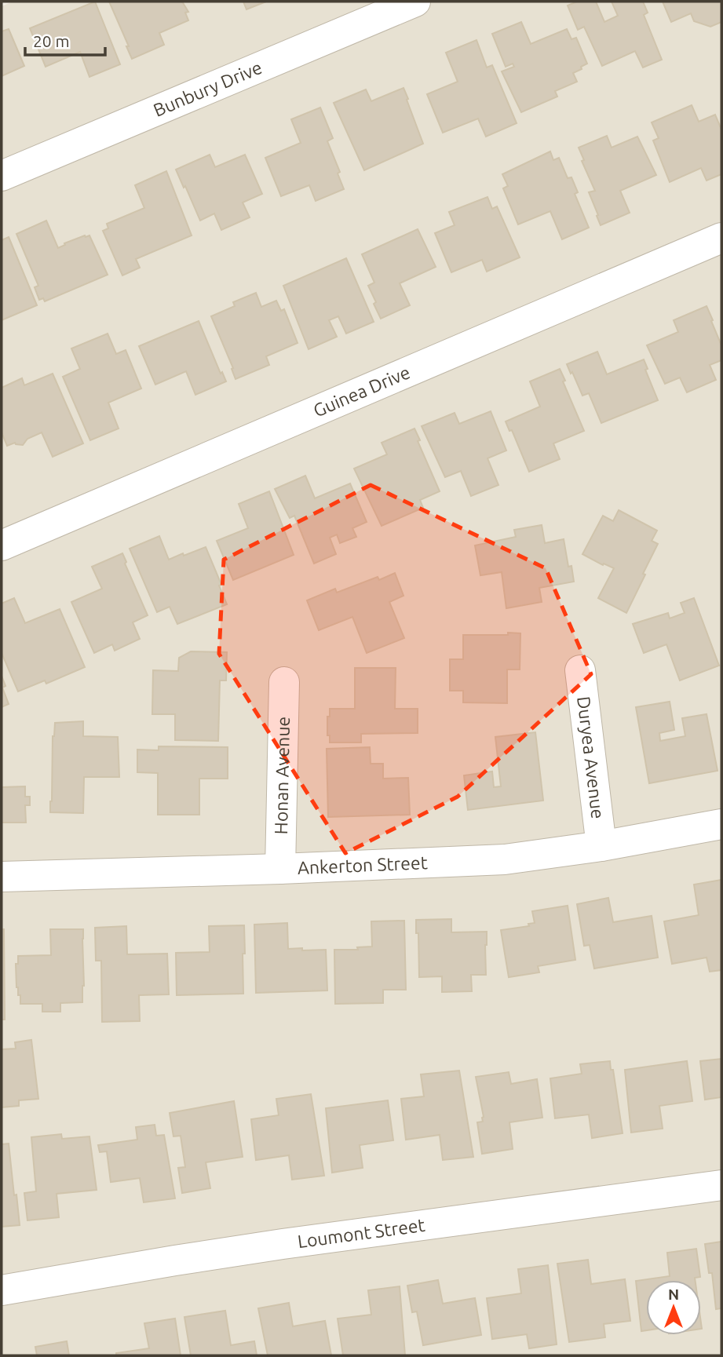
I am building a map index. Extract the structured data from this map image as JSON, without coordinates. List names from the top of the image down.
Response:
{
  "streets": {
    "street": [
      "Bunbury Drive",
      "Guinea Drive",
      "Duryea Avenue",
      "Honan Avenue",
      "Ankerton Street",
      "Loumont Street"
    ]
  },
  "crossings": [
    ["Duryea Avenue", "Ankerton Street"],
    ["Honan Avenue", "Ankerton Street"]
  ],
  "scale_bar": "20 m",
  "north": "top"
}
